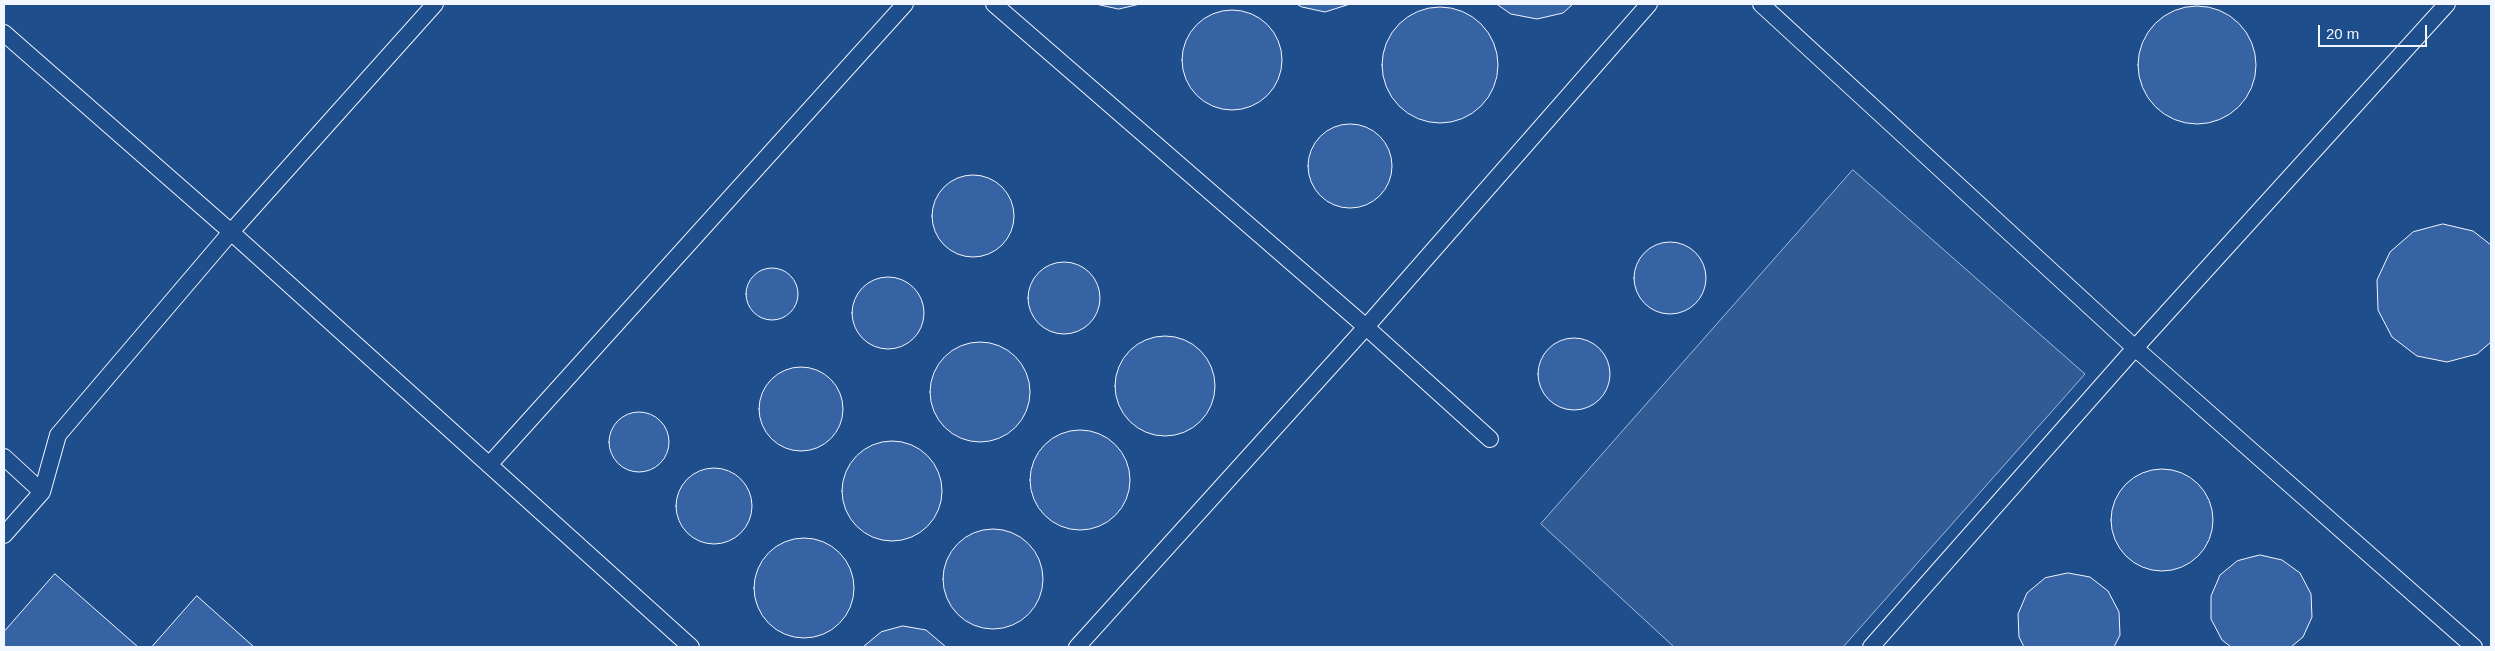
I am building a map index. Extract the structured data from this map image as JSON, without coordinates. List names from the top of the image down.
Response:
{
  "scale_bar": "20 m"
}
